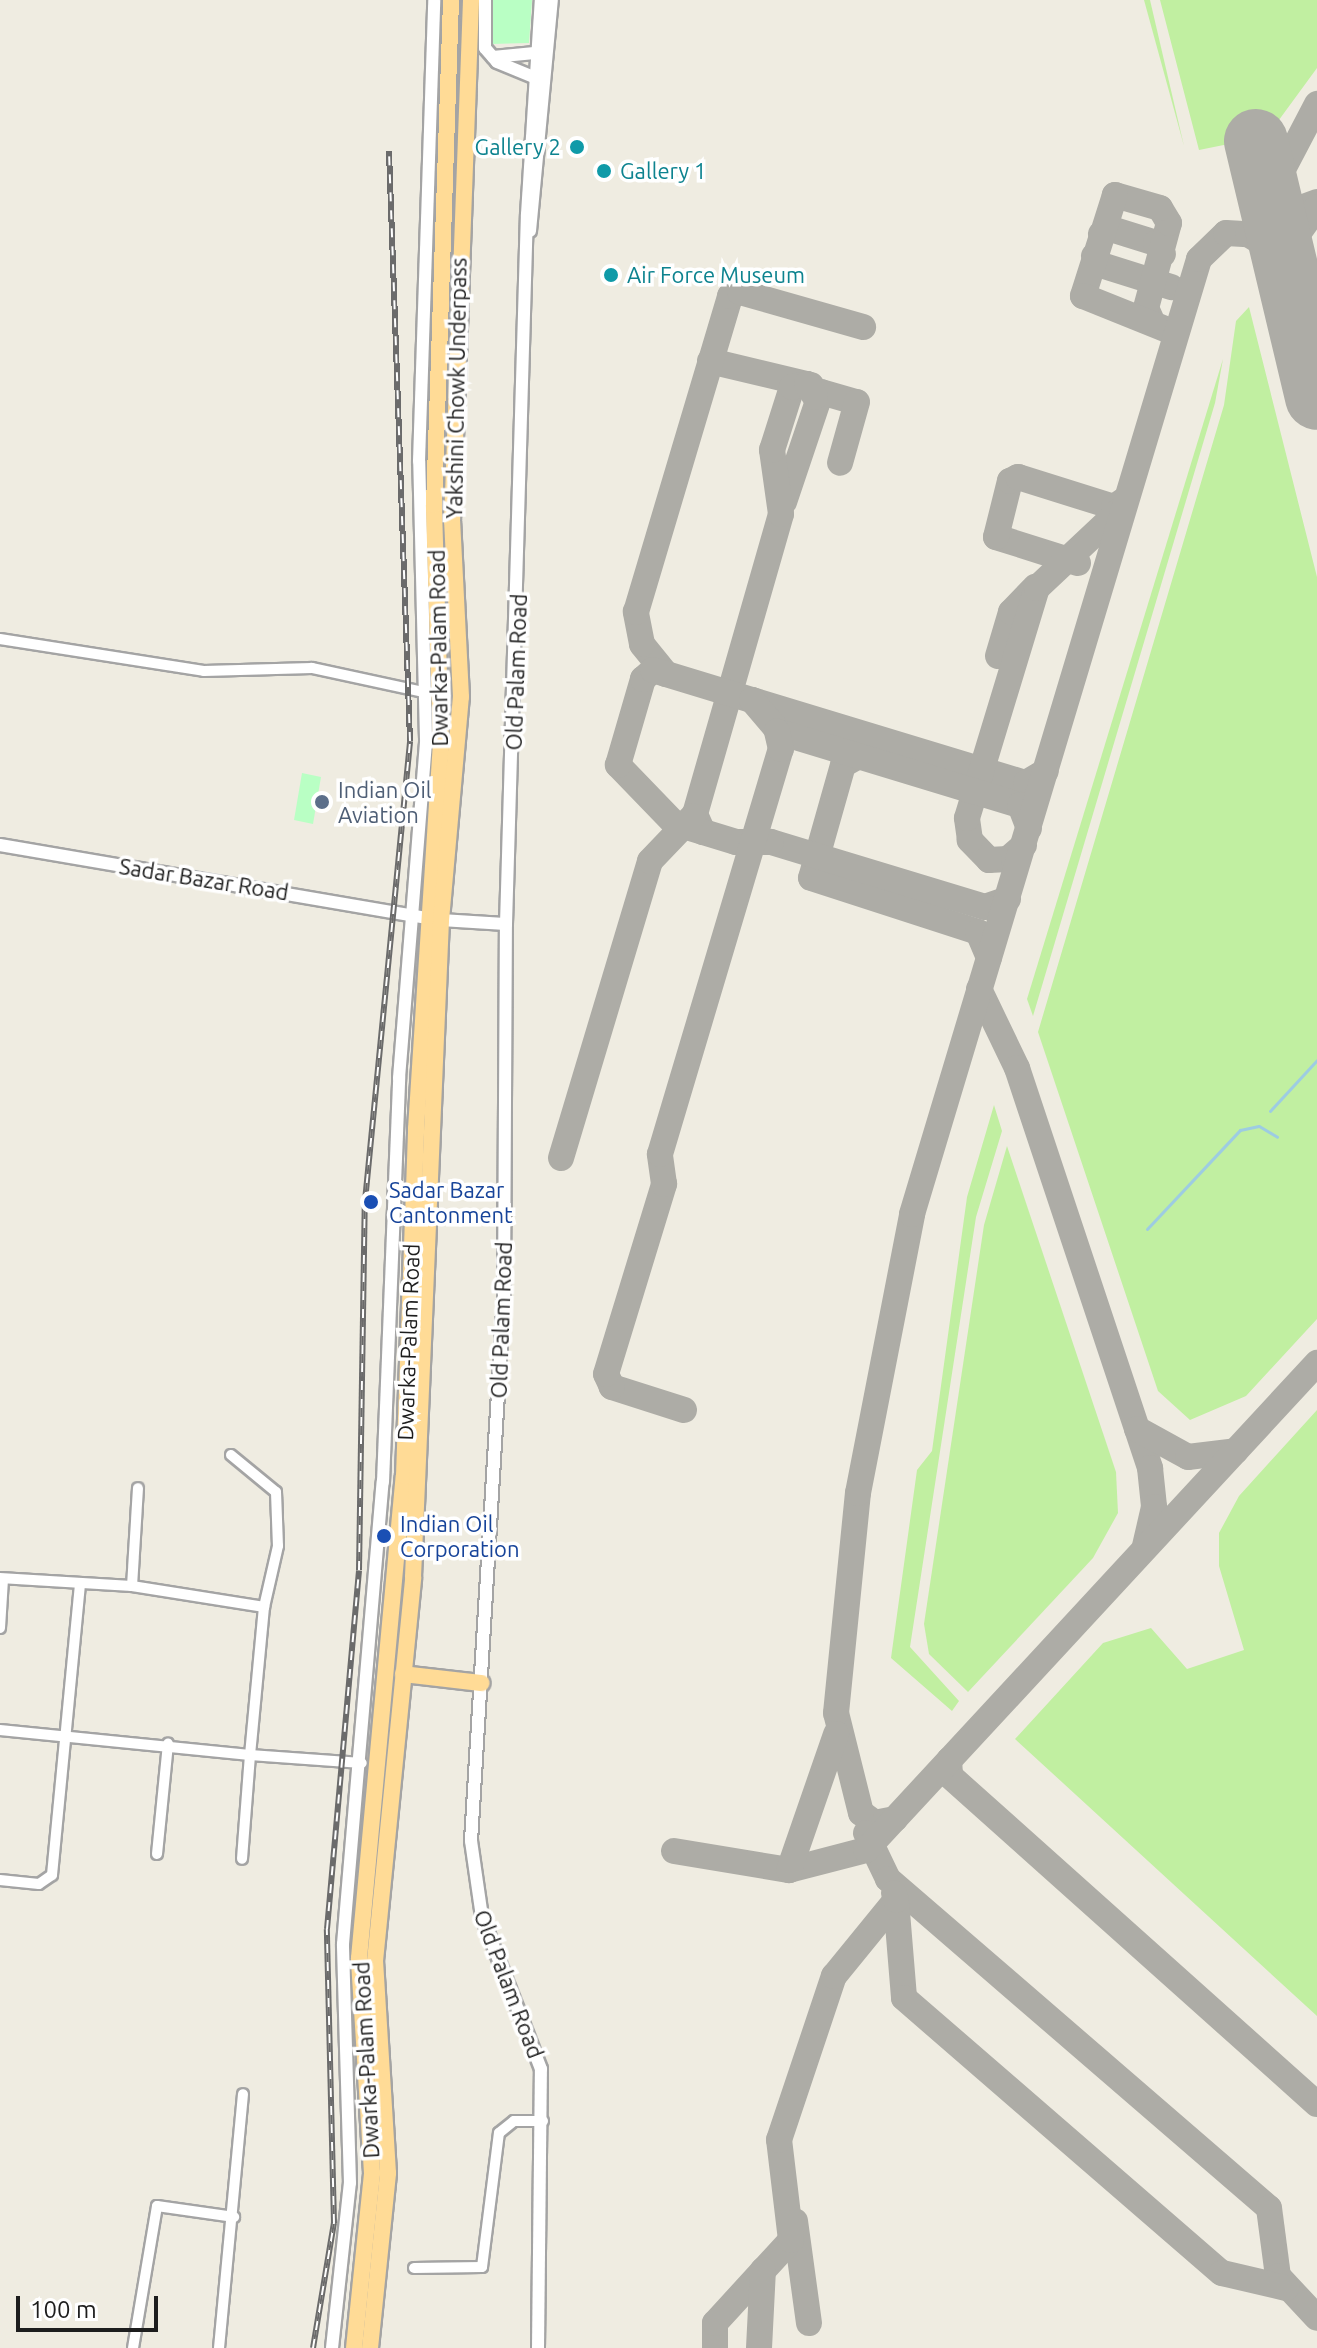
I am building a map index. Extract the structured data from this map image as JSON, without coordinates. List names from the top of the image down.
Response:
{
  "streets": {
    "main road": ["Yakshini Chowk Underpass", "Dwarka-Palam Road"],
    "street": ["Old Palam Road", "Sadar Bazar Road"]
  },
  "crossings": [
    ["Yakshini Chowk Underpass", "Dwarka-Palam Road"],
    ["Yakshini Chowk Underpass", "Sadar Bazar Road"],
    ["Dwarka-Palam Road", "Sadar Bazar Road"],
    ["Old Palam Road", "Sadar Bazar Road"]
  ],
  "places": [
    "Gallery 2",
    "Gallery 1",
    "Air Force Museum",
    "Indian Oil Aviation",
    "Sadar Bazar Cantonment",
    "Indian Oil Corporation"
  ],
  "scale_bar": "100 m"
}
